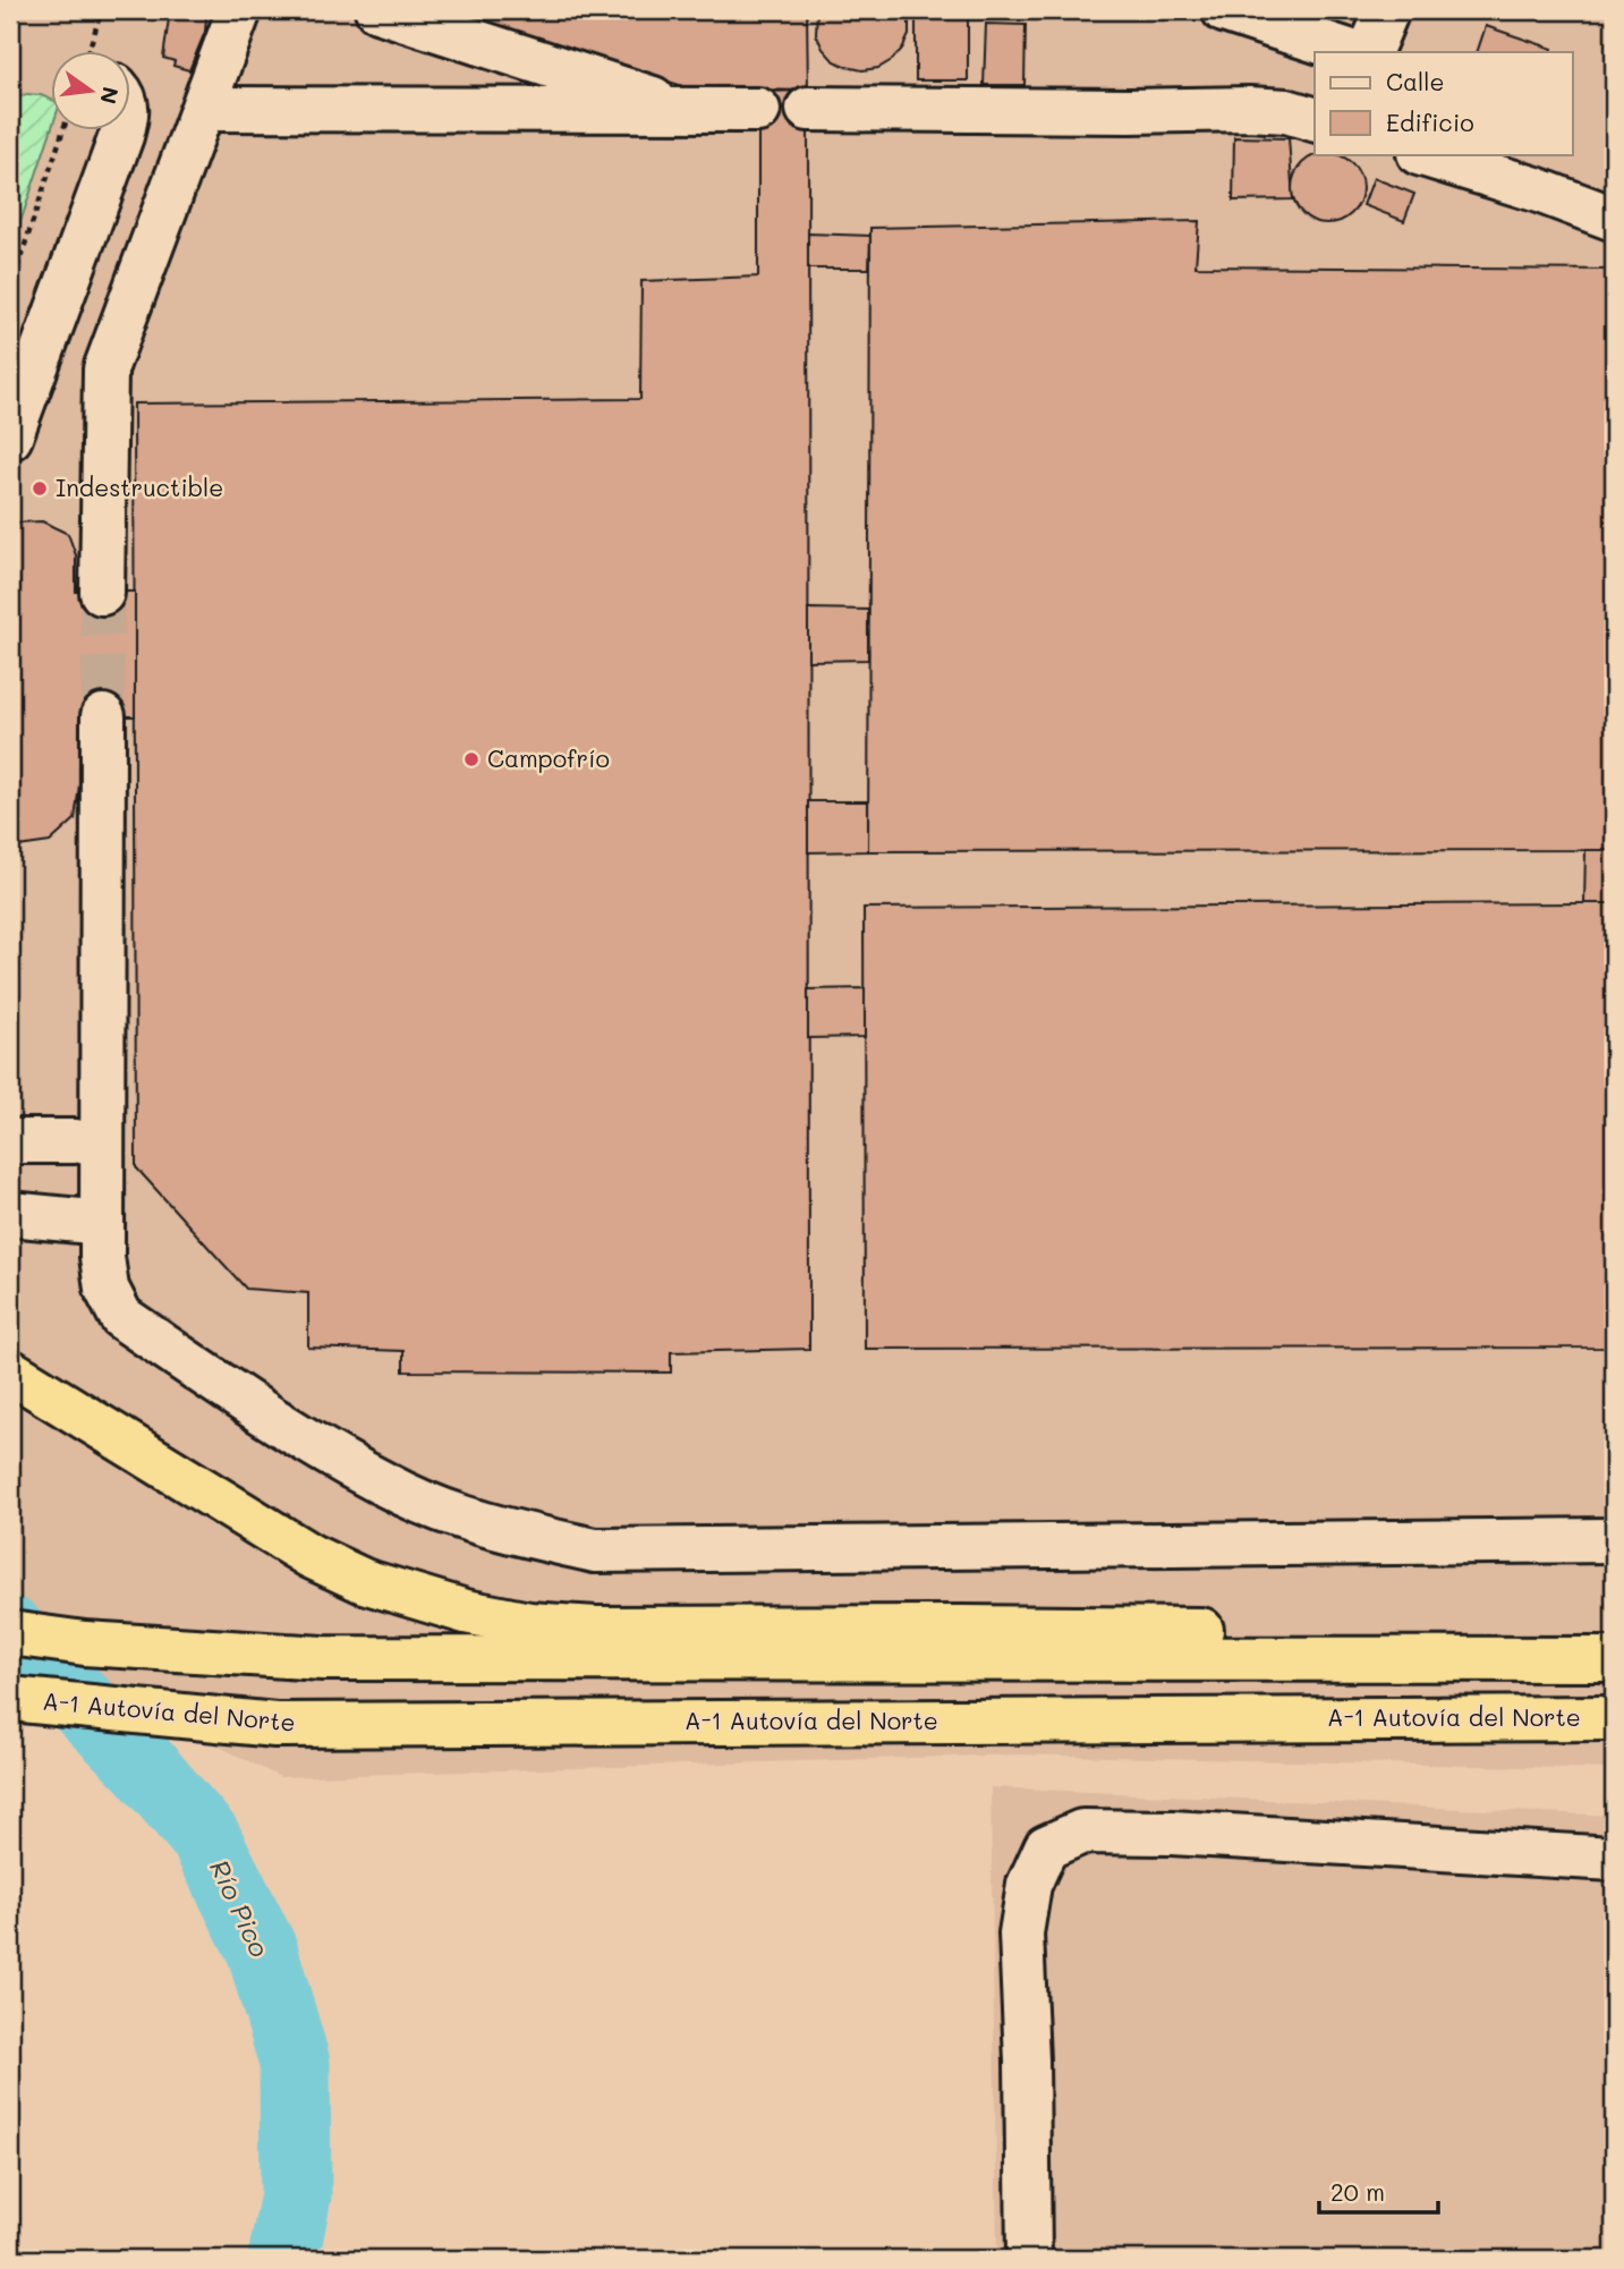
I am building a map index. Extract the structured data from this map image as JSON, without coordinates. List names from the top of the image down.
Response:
{
  "streets": {
    "highway": ["A-1 Autovía del Norte"]
  },
  "water": ["Río Pico"],
  "places": ["Indestructible", "Campofrío"],
  "legend": ["Calle", "Edificio"],
  "scale_bar": "20 m",
  "north": "right"
}
